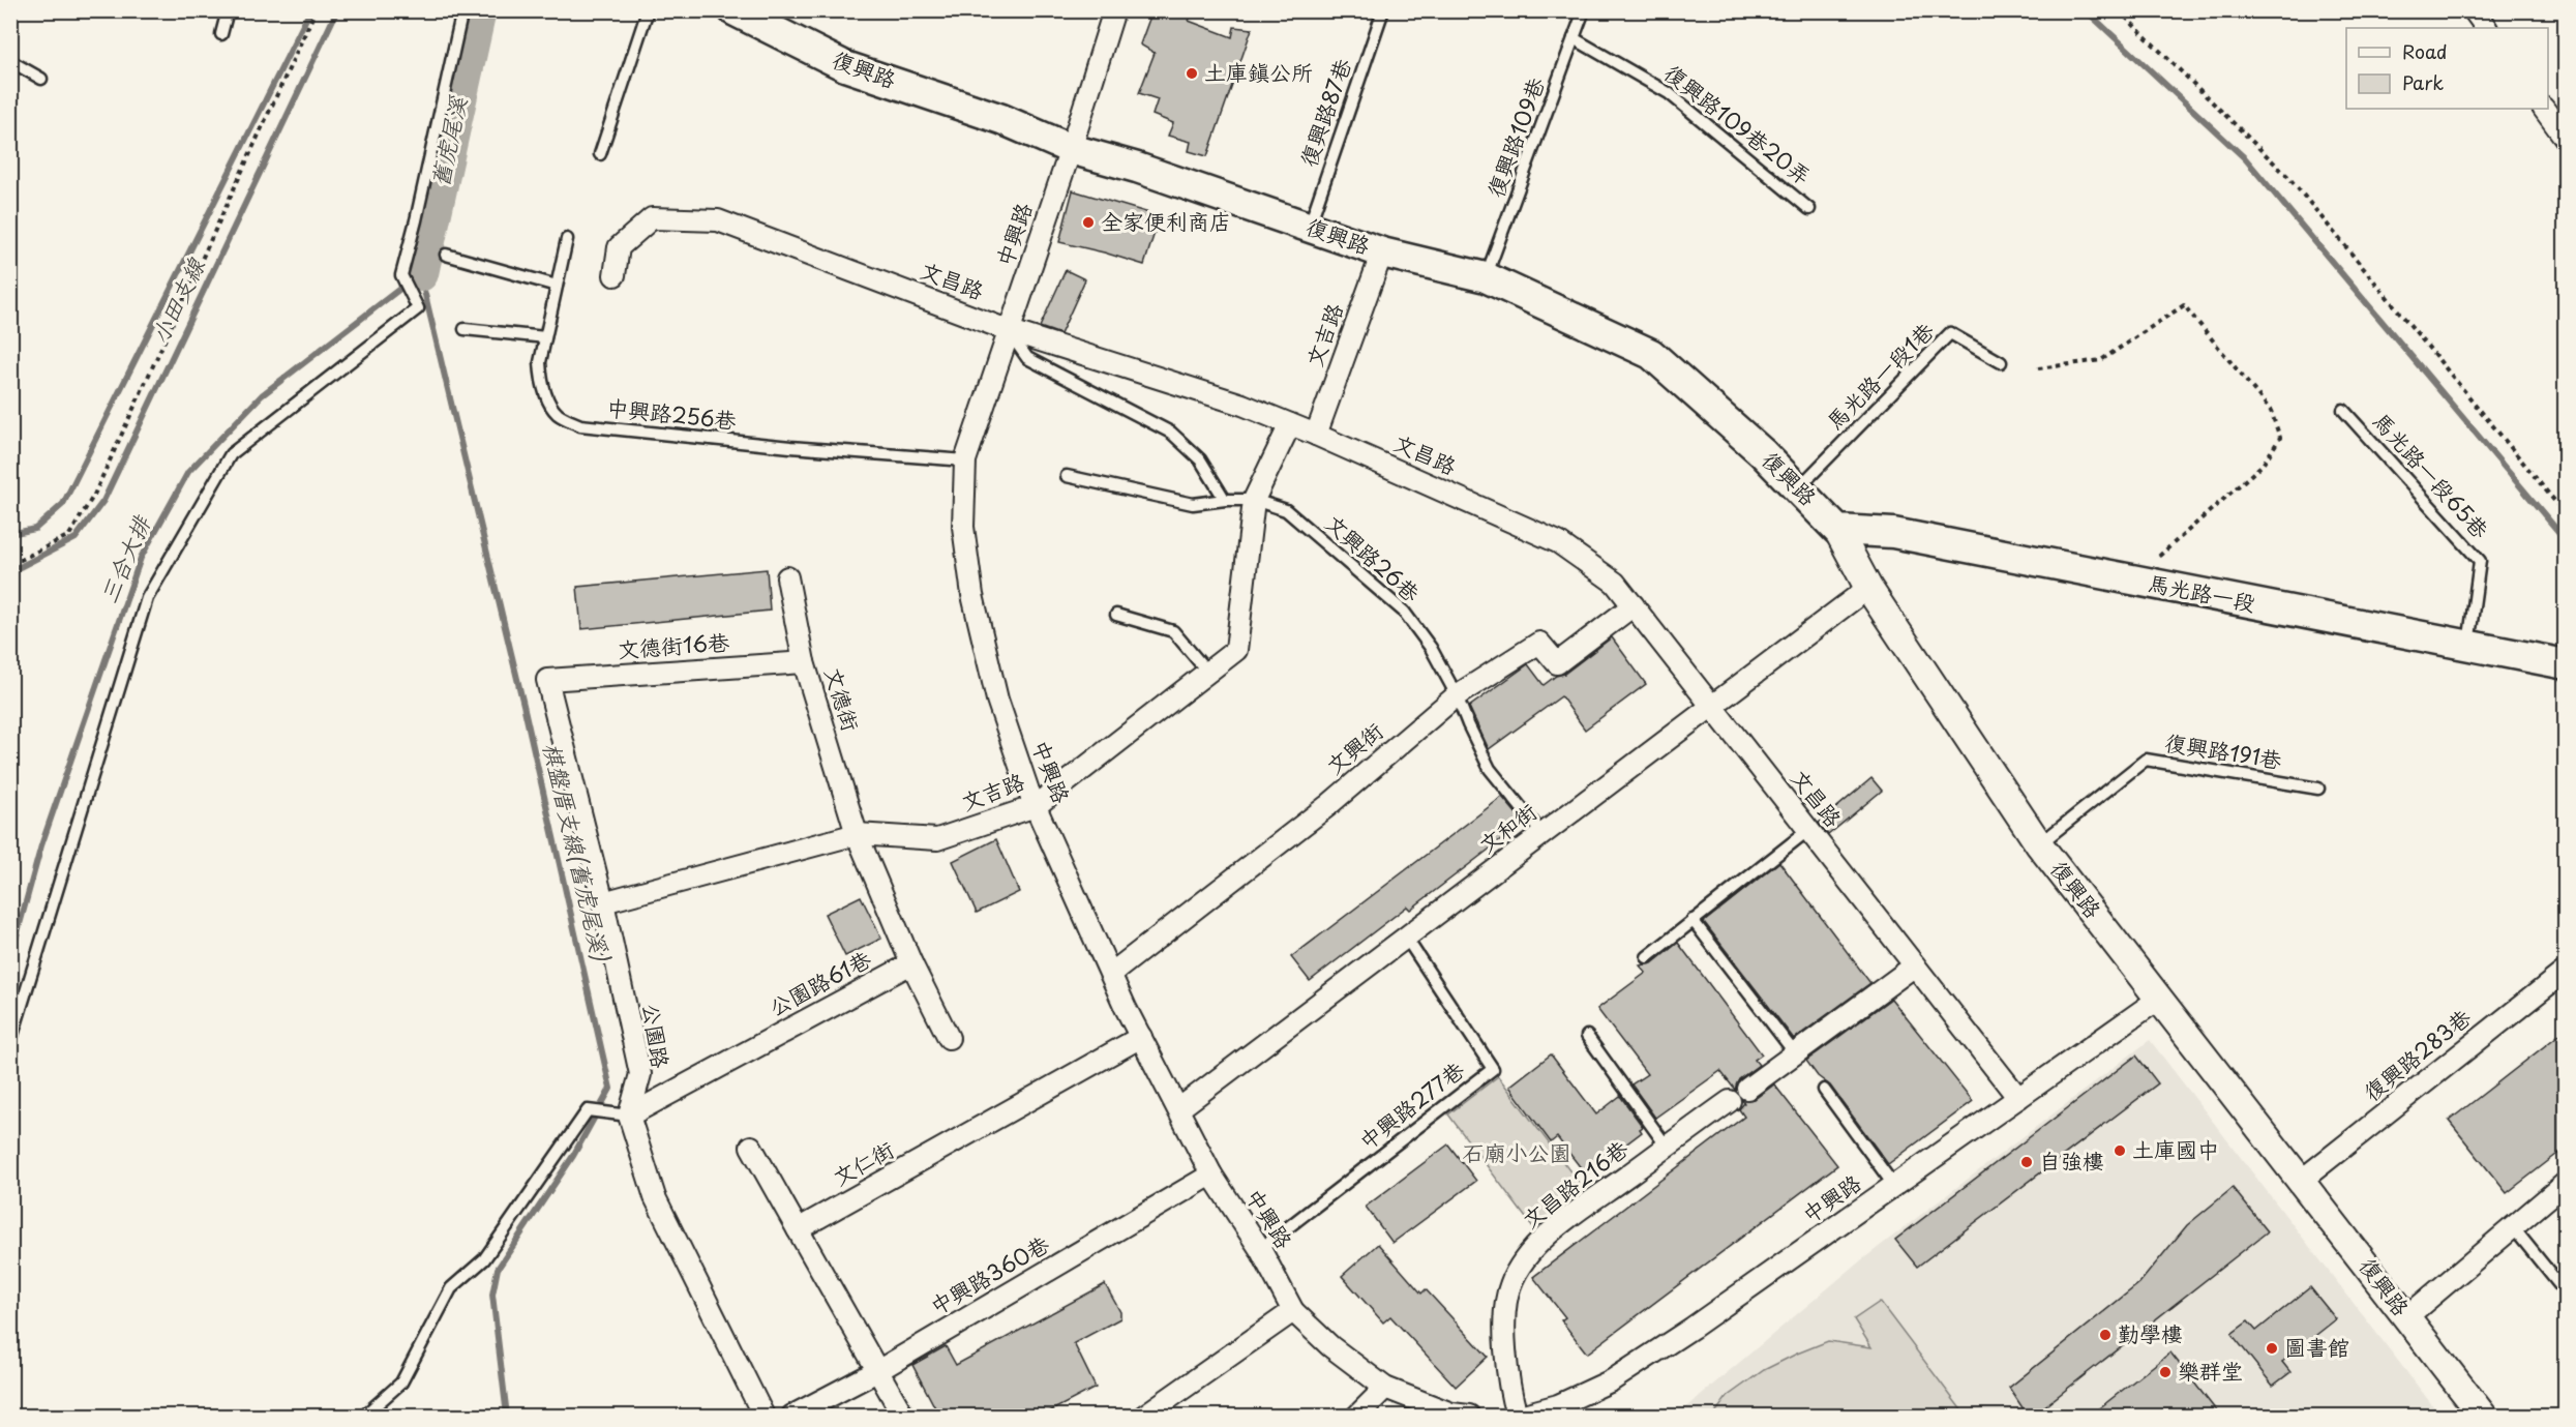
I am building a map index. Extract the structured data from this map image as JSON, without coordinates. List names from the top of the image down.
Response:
{
  "streets": {
    "main road": ["復興路", "馬光路一段"],
    "street": [
      "中興路",
      "文昌路",
      "文吉路",
      "文德街16巷",
      "文德街",
      "文興街",
      "文和街",
      "公園路61巷",
      "公園路",
      "復興路283巷",
      "文仁街",
      "文昌路216巷",
      "中興路360巷"
    ],
    "lane": [
      "復興路87巷",
      "復興路109巷20弄",
      "復興路109巷",
      "馬光路一段1巷",
      "中興路256巷",
      "馬光路一段65巷",
      "文興路26巷",
      "復興路191巷",
      "中興路277巷"
    ]
  },
  "crossings": [
    ["復興路", "復興路87巷"],
    ["復興路", "復興路109巷"],
    ["復興路", "中興路"],
    ["復興路", "文吉路"],
    ["復興路", "馬光路一段1巷"],
    ["復興路", "馬光路一段"],
    ["復興路", "復興路191巷"],
    ["復興路", "文和街"],
    ["復興路", "復興路283巷"],
    ["復興路109巷20弄", "復興路109巷"],
    ["中興路", "文昌路"],
    ["中興路", "文吉路"],
    ["中興路", "中興路256巷"],
    ["中興路", "文興街"],
    ["中興路", "文和街"],
    ["中興路", "中興路277巷"],
    ["中興路", "文仁街"],
    ["中興路", "文昌路216巷"],
    ["中興路", "中興路360巷"],
    ["文昌路", "文吉路"],
    ["文昌路", "文興街"],
    ["文昌路", "文和街"],
    ["文吉路", "文興路26巷"],
    ["文吉路", "文德街"],
    ["文吉路", "公園路"],
    ["馬光路一段65巷", "馬光路一段"],
    ["文興路26巷", "文興街"],
    ["文興路26巷", "文和街"],
    ["文德街16巷", "文德街"],
    ["文德街16巷", "公園路"],
    ["文和街", "中興路277巷"],
    ["公園路61巷", "公園路"]
  ],
  "water": [
    "舊虎尾溪",
    "小田支線",
    "三合大排",
    "棋盤厝支線(舊虎尾溪)"
  ],
  "parks": ["石廟小公園"],
  "places": [
    "土庫鎮公所",
    "全家便利商店",
    "土庫國中",
    "自強樓",
    "勤學樓",
    "圖書館",
    "樂群堂"
  ],
  "legend": ["Road", "Park"]
}
